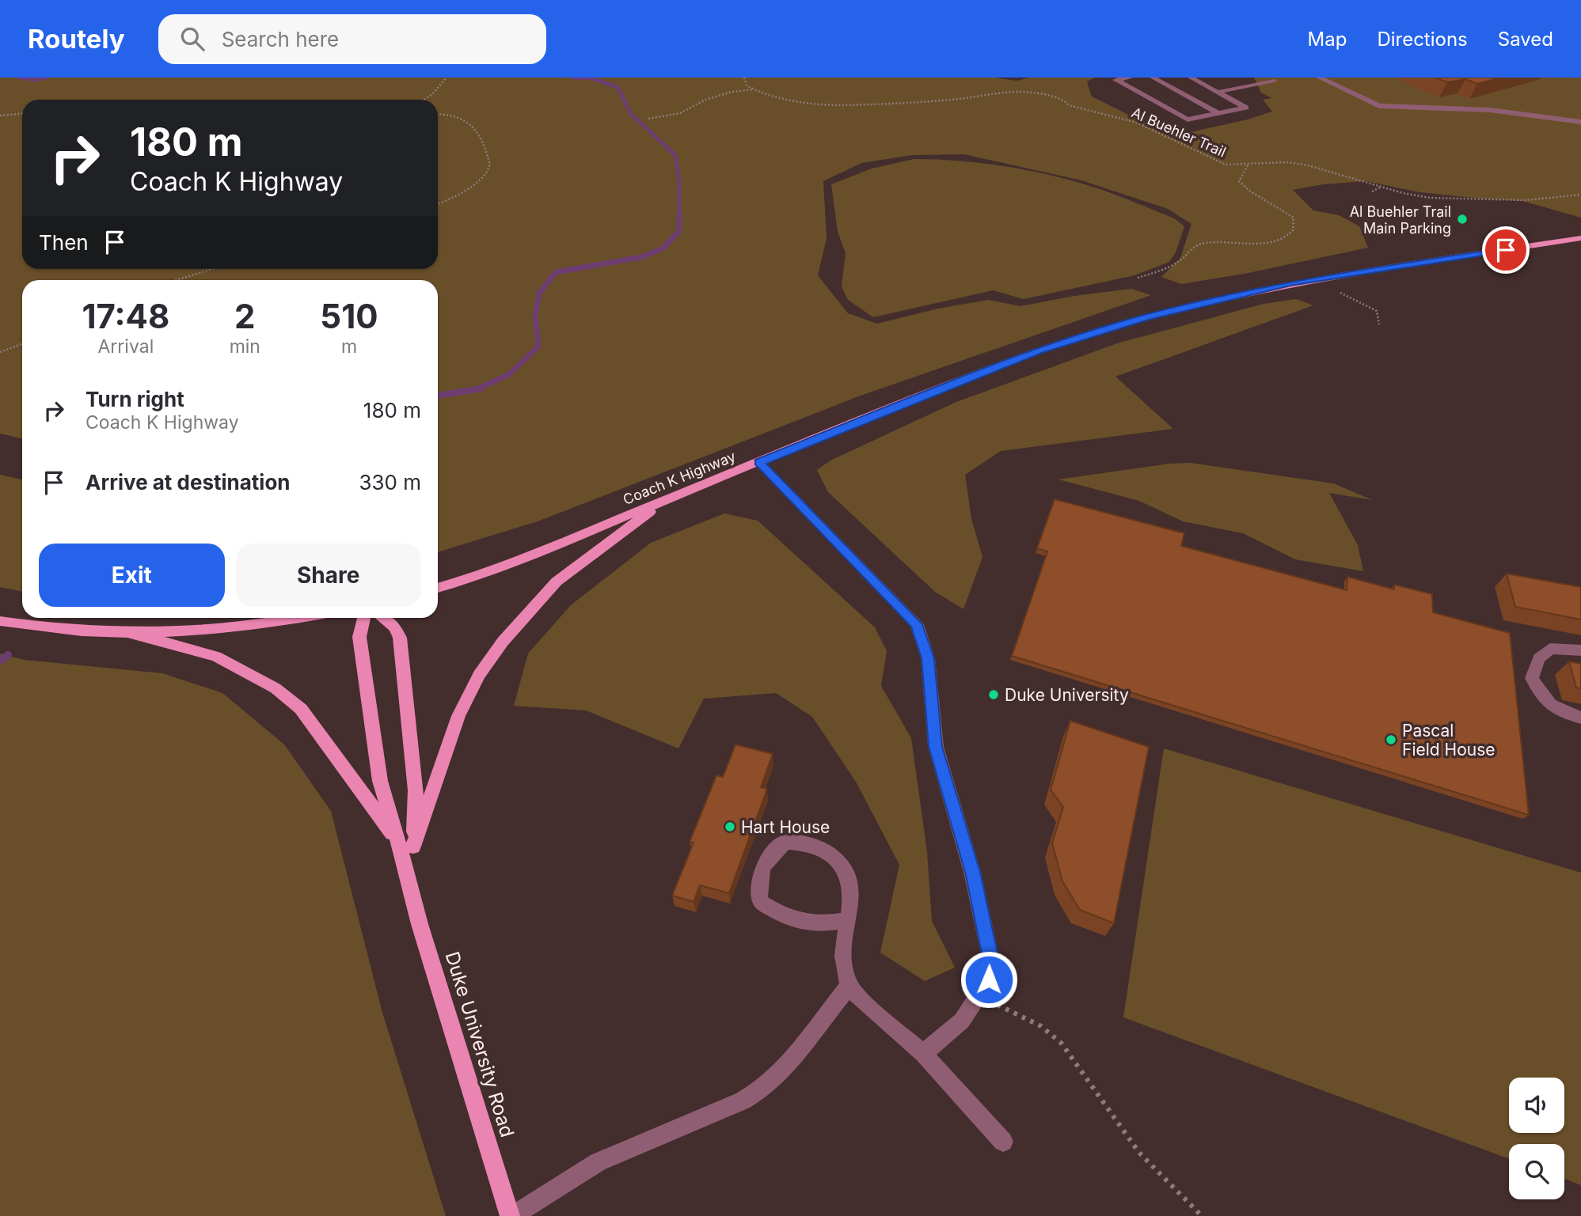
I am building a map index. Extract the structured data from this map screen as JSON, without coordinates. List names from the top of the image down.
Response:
{
  "streets": {
    "main road": ["Coach K Highway", "Duke University Road"],
    "path": ["Al Buehler Trail"]
  },
  "places": [
    "Al Buehler Trail Main Parking",
    "Duke University",
    "Pascal Field House",
    "Hart House"
  ],
  "page": {
    "header": "Routely",
    "search": "Search here",
    "nav": ["Map", "Directions", "Saved"],
    "turn": ["180 m", "Coach K Highway"],
    "then": "Then",
    "eta": [
      "17:48",
      "Arrival",
      "2",
      "min",
      "510",
      "m"
    ],
    "list": [
      {
        "name": "Turn right",
        "note": "Coach K Highway",
        "value": "180 m"
      },
      {
        "name": "Arrive at destination",
        "value": "330 m"
      }
    ],
    "buttons": ["Exit", "Share"]
  }
}
